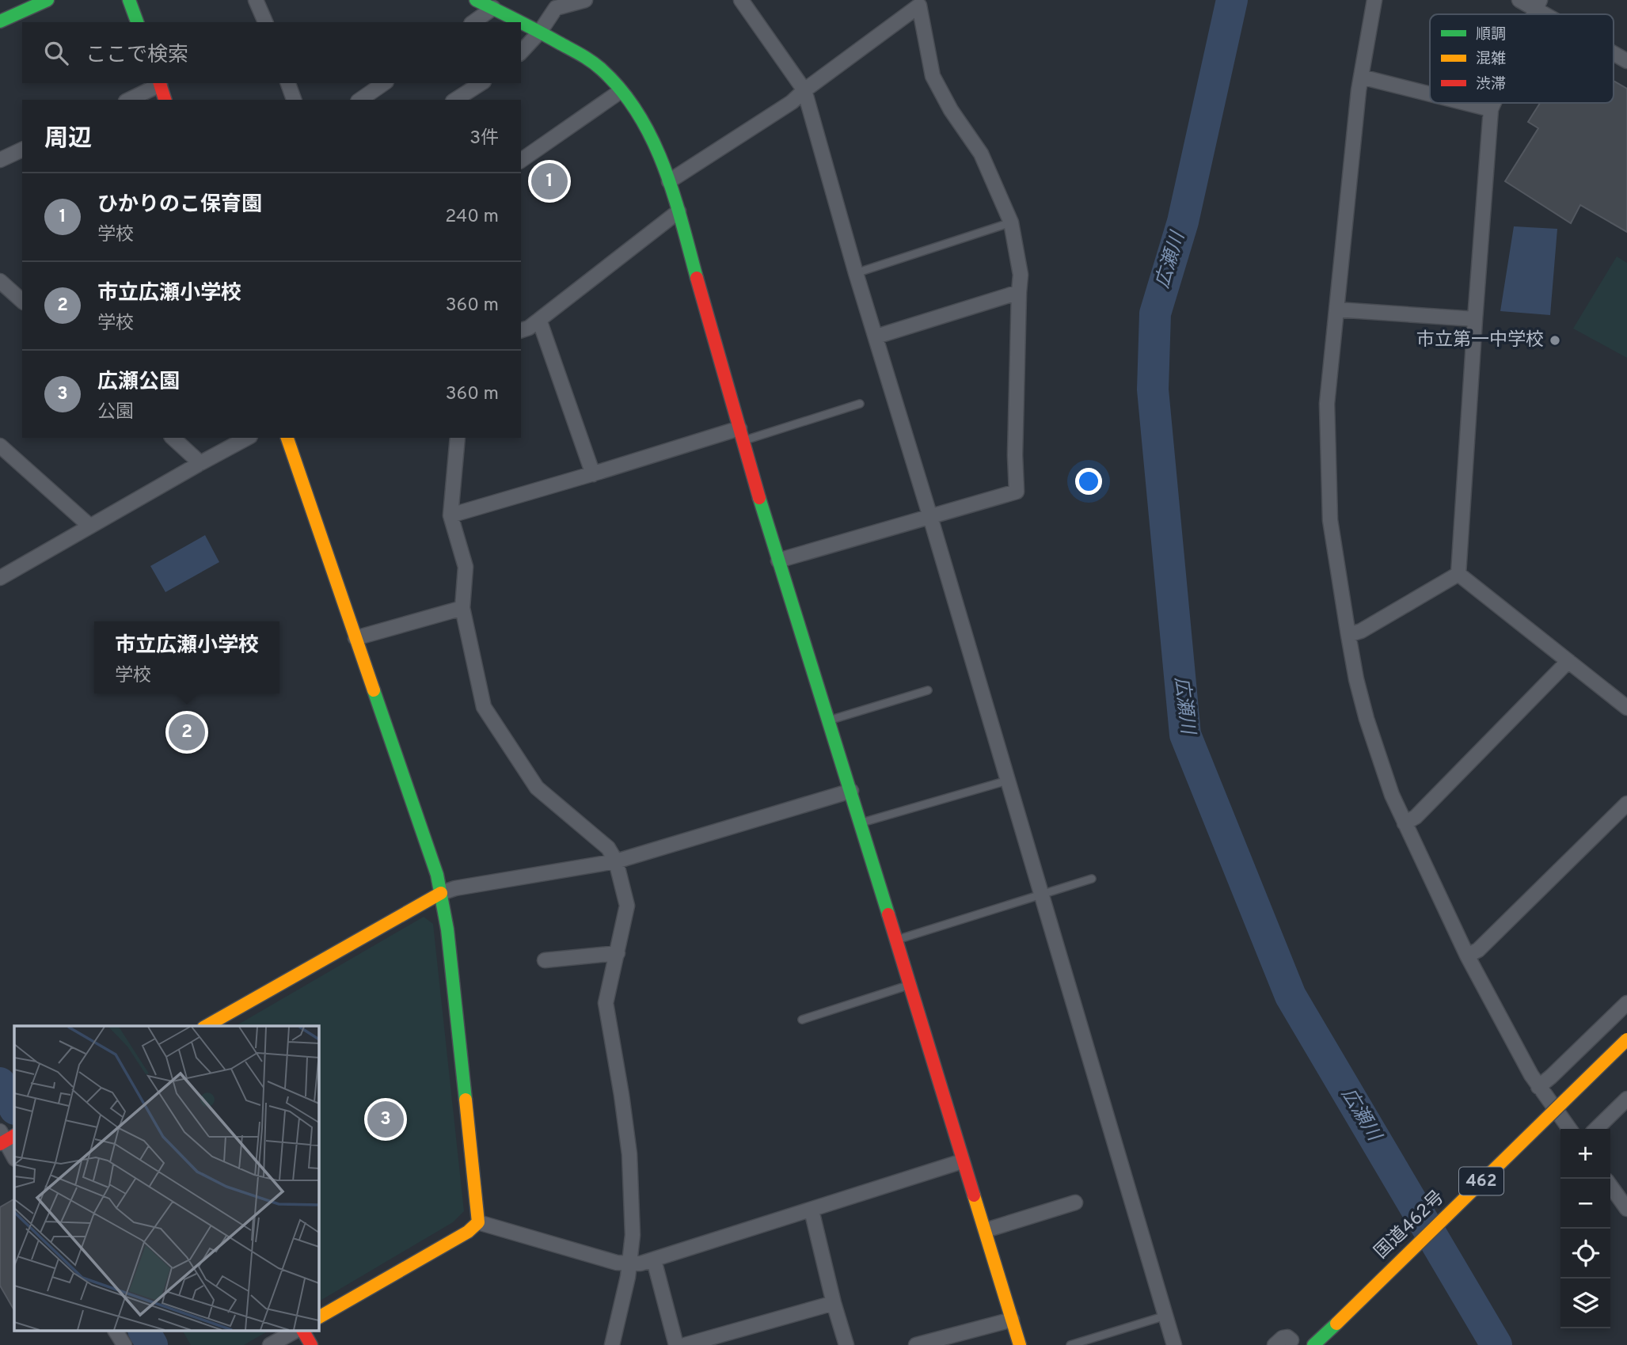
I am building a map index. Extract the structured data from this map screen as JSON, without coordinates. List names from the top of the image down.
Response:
{
  "streets": {
    "main road": ["462", "国道462号"]
  },
  "water": ["広瀬川"],
  "places": ["市立第一中学校"],
  "legend": ["順調", "混雑", "渋滞"],
  "page": {
    "search": "ここで検索",
    "heading": ["周辺", "3件"],
    "pins": ["1", "2", "3"],
    "list": [
      {
        "mark": "1",
        "name": "ひかりのこ保育園",
        "note": "学校",
        "value": "240 m"
      },
      {
        "mark": "2",
        "name": "市立広瀬小学校",
        "note": "学校",
        "value": "360 m"
      },
      {
        "mark": "3",
        "name": "広瀬公園",
        "note": "公園",
        "value": "360 m"
      }
    ],
    "popup": ["市立広瀬小学校", "学校"],
    "map_buttons": ["+", "−"]
  }
}
